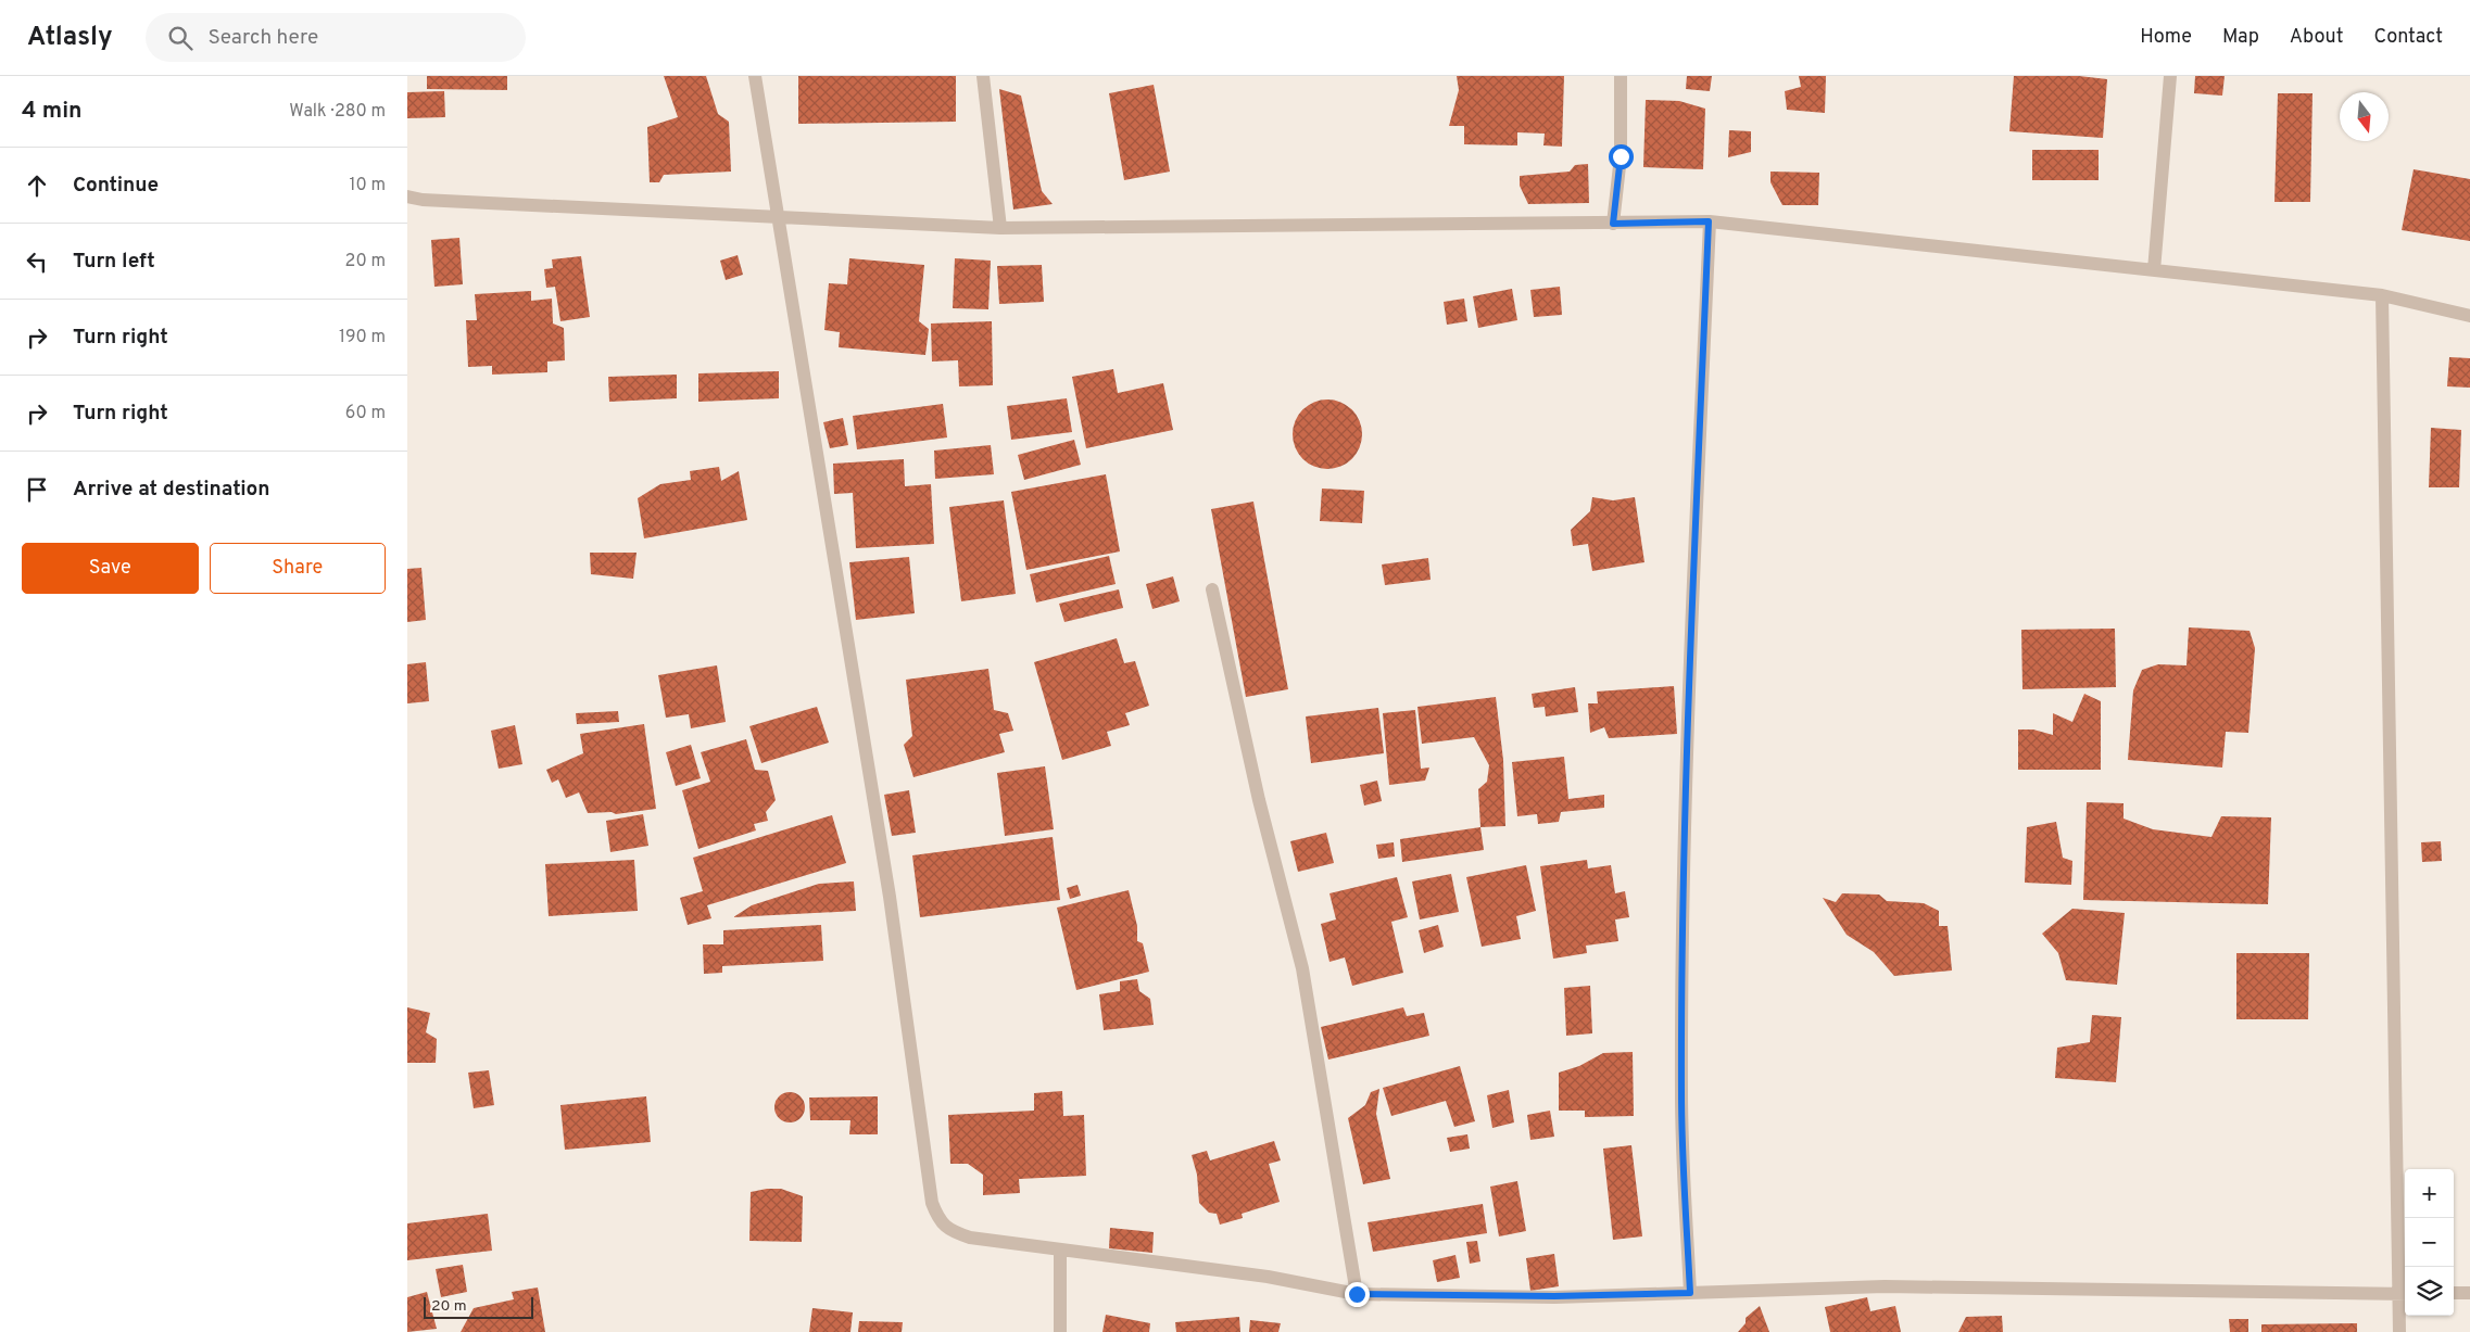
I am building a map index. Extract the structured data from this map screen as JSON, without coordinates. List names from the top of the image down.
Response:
{
  "scale_bar": "20 m",
  "north": "bottom",
  "page": {
    "header": "Atlasly",
    "search": "Search here",
    "nav": [
      "Home",
      "Map",
      "About",
      "Contact"
    ],
    "heading": ["4 min", "Walk · 280 m"],
    "list": [
      ["Continue", "10 m"],
      ["Turn left", "20 m"],
      ["Turn right", "190 m"],
      ["Turn right", "60 m"],
      "Arrive at destination"
    ],
    "buttons": ["Save", "Share"],
    "map_buttons": ["+", "−"],
    "scale": "20 m"
  }
}
